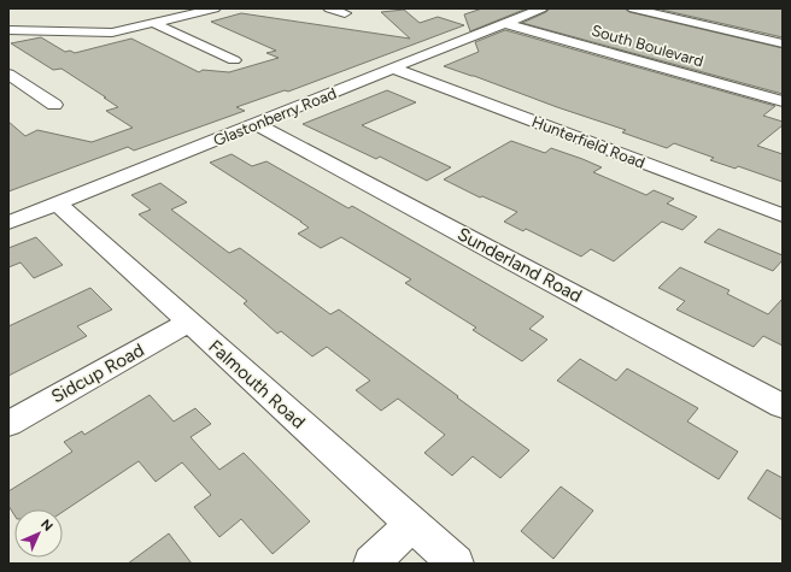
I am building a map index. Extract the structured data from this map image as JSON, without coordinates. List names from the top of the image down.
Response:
{
  "streets": {
    "street": [
      "South Boulevard",
      "Glastonberry Road",
      "Hunterfield Road",
      "Sunderland Road",
      "Sidcup Road",
      "Falmouth Road"
    ]
  },
  "crossings": [
    ["South Boulevard", "Glastonberry Road"],
    ["Glastonberry Road", "Hunterfield Road"],
    ["Glastonberry Road", "Sunderland Road"],
    ["Glastonberry Road", "Falmouth Road"],
    ["Sidcup Road", "Falmouth Road"]
  ],
  "north": "top right"
}
